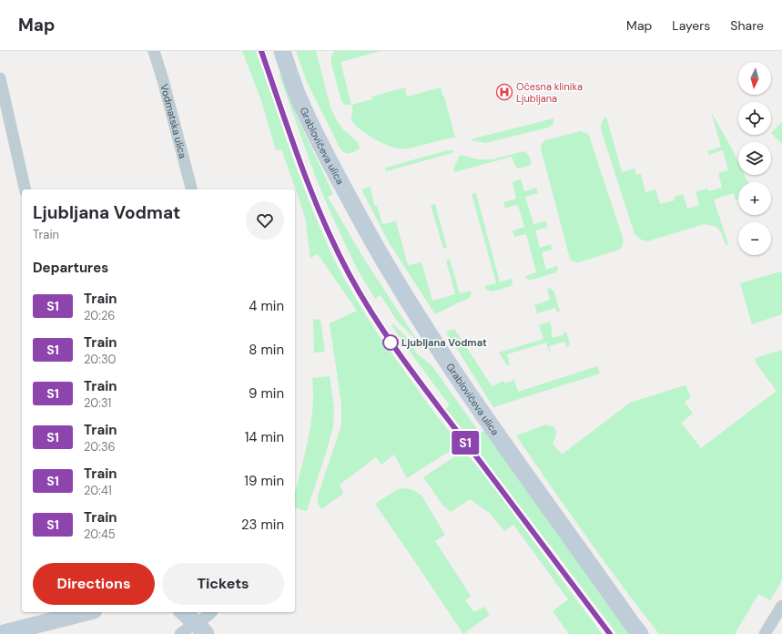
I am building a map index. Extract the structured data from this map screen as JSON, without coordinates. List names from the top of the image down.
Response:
{
  "streets": {
    "street": ["Vodmatska ulica", "Grablovičeva ulica"]
  },
  "places": {
    "hospital": ["Očesna klinika Ljubljana"],
    "other": ["Ljubljana Vodmat"]
  },
  "north": "bottom",
  "page": {
    "header": "Map",
    "nav": ["Map", "Layers", "Share"],
    "on_map": "S1",
    "map_buttons": ["+", "−"],
    "heading": [
      ["Ljubljana Vodmat", "Train"],
      "Departures"
    ],
    "list": [
      {
        "mark": "S1",
        "name": "Train",
        "note": "20:26",
        "value": "4 min"
      },
      {
        "mark": "S1",
        "name": "Train",
        "note": "20:30",
        "value": "8 min"
      },
      {
        "mark": "S1",
        "name": "Train",
        "note": "20:31",
        "value": "9 min"
      },
      {
        "mark": "S1",
        "name": "Train",
        "note": "20:36",
        "value": "14 min"
      },
      {
        "mark": "S1",
        "name": "Train",
        "note": "20:41",
        "value": "19 min"
      },
      {
        "mark": "S1",
        "name": "Train",
        "note": "20:45",
        "value": "23 min"
      }
    ],
    "buttons": ["Directions", "Tickets"]
  }
}
